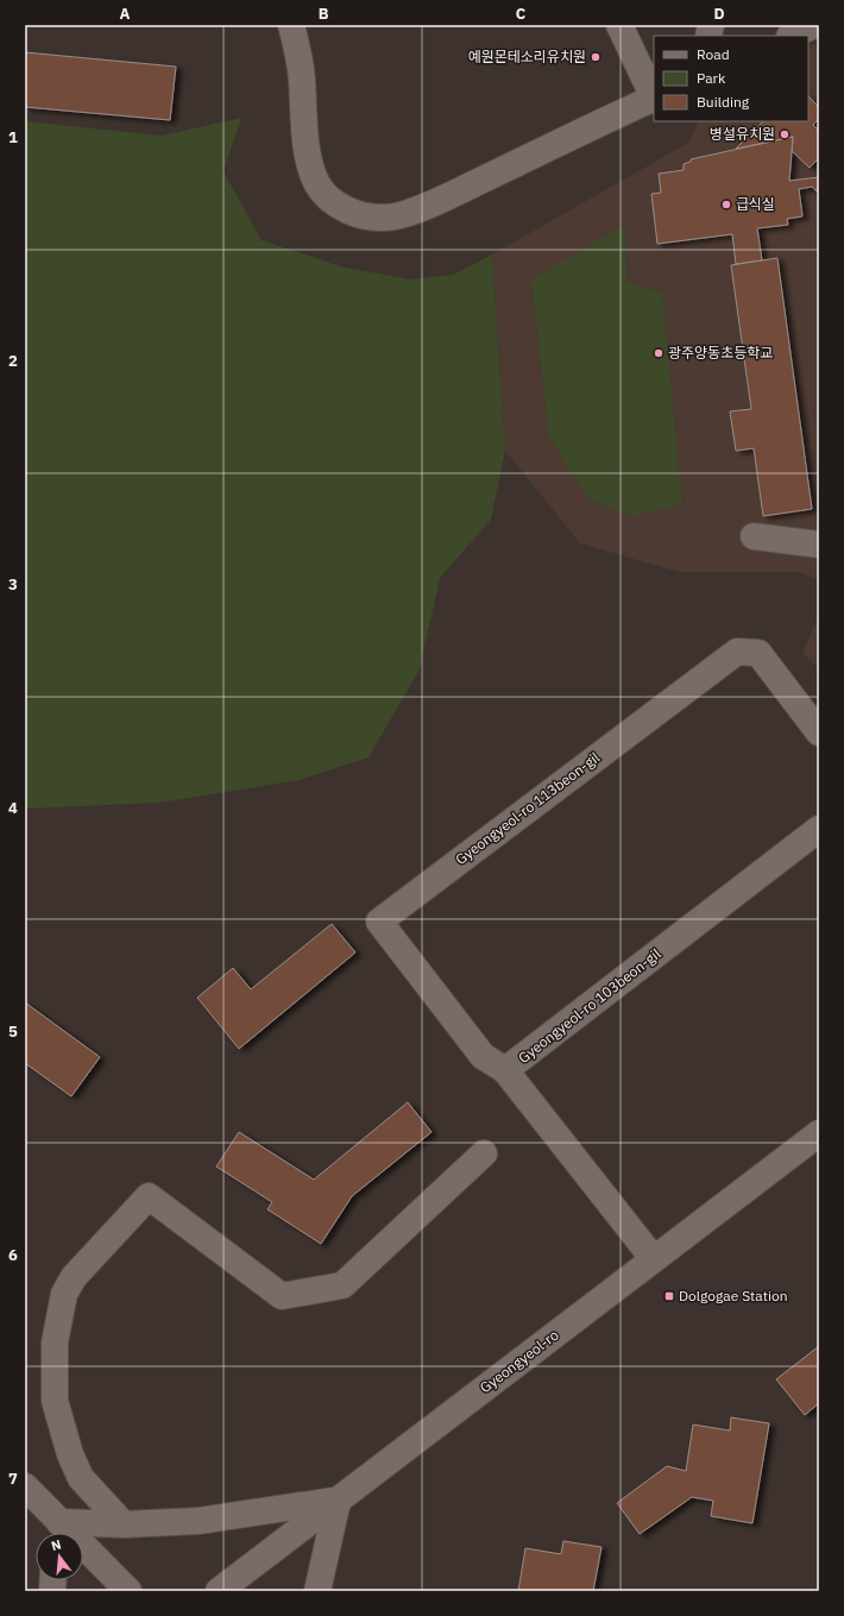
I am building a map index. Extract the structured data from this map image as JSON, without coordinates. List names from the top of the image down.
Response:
{
  "streets": {
    "street": ["Gyeongyeol-ro 113beon-gil", "Gyeongyeol-ro 103beon-gil", "Gyeongyeol-ro"]
  },
  "crossings": [
    ["Gyeongyeol-ro 113beon-gil", "Gyeongyeol-ro 103beon-gil"],
    ["Gyeongyeol-ro 103beon-gil", "Gyeongyeol-ro"]
  ],
  "places": {
    "other": [
      "예원몬테소리유치원",
      "병설유치원",
      "급식실",
      "광주양동초등학교"
    ],
    "transit": ["Dolgogae Station"]
  },
  "legend": ["Road", "Park", "Building"],
  "north": "top",
  "grid": {
    "columns": [
      "A",
      "B",
      "C",
      "D"
    ],
    "rows": [
      "1",
      "2",
      "3",
      "4",
      "5",
      "6",
      "7"
    ]
  }
}
